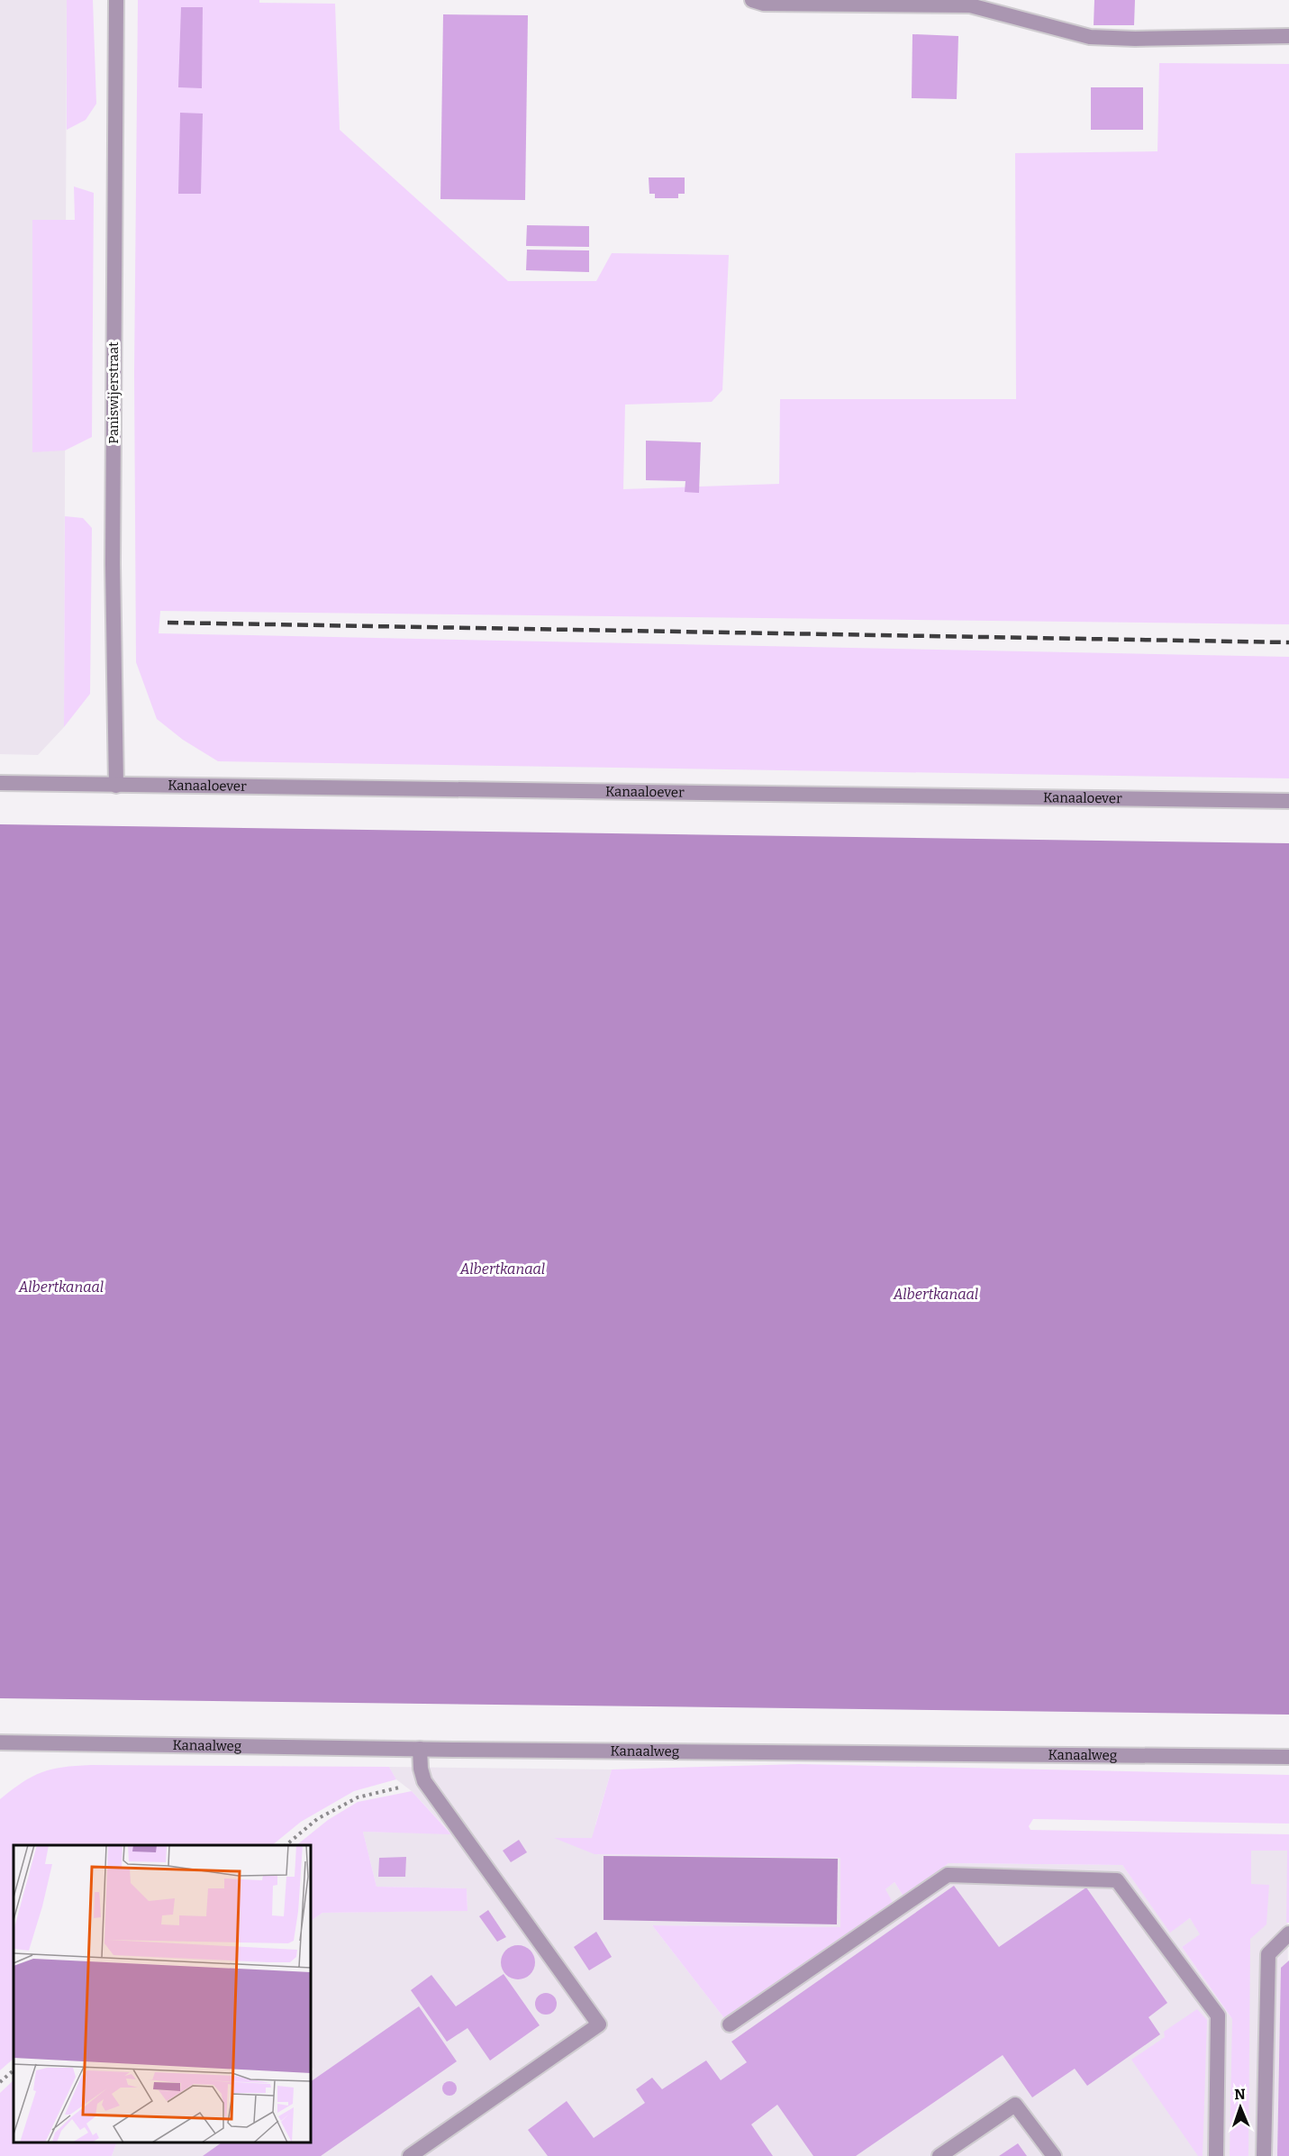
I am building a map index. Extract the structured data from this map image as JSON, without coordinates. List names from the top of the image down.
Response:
{
  "streets": {
    "street": ["Paniswijerstraat", "Kanaaloever", "Kanaalweg"]
  },
  "crossings": [
    ["Paniswijerstraat", "Kanaaloever"]
  ],
  "water": ["Albertkanaal"],
  "north": "top"
}
